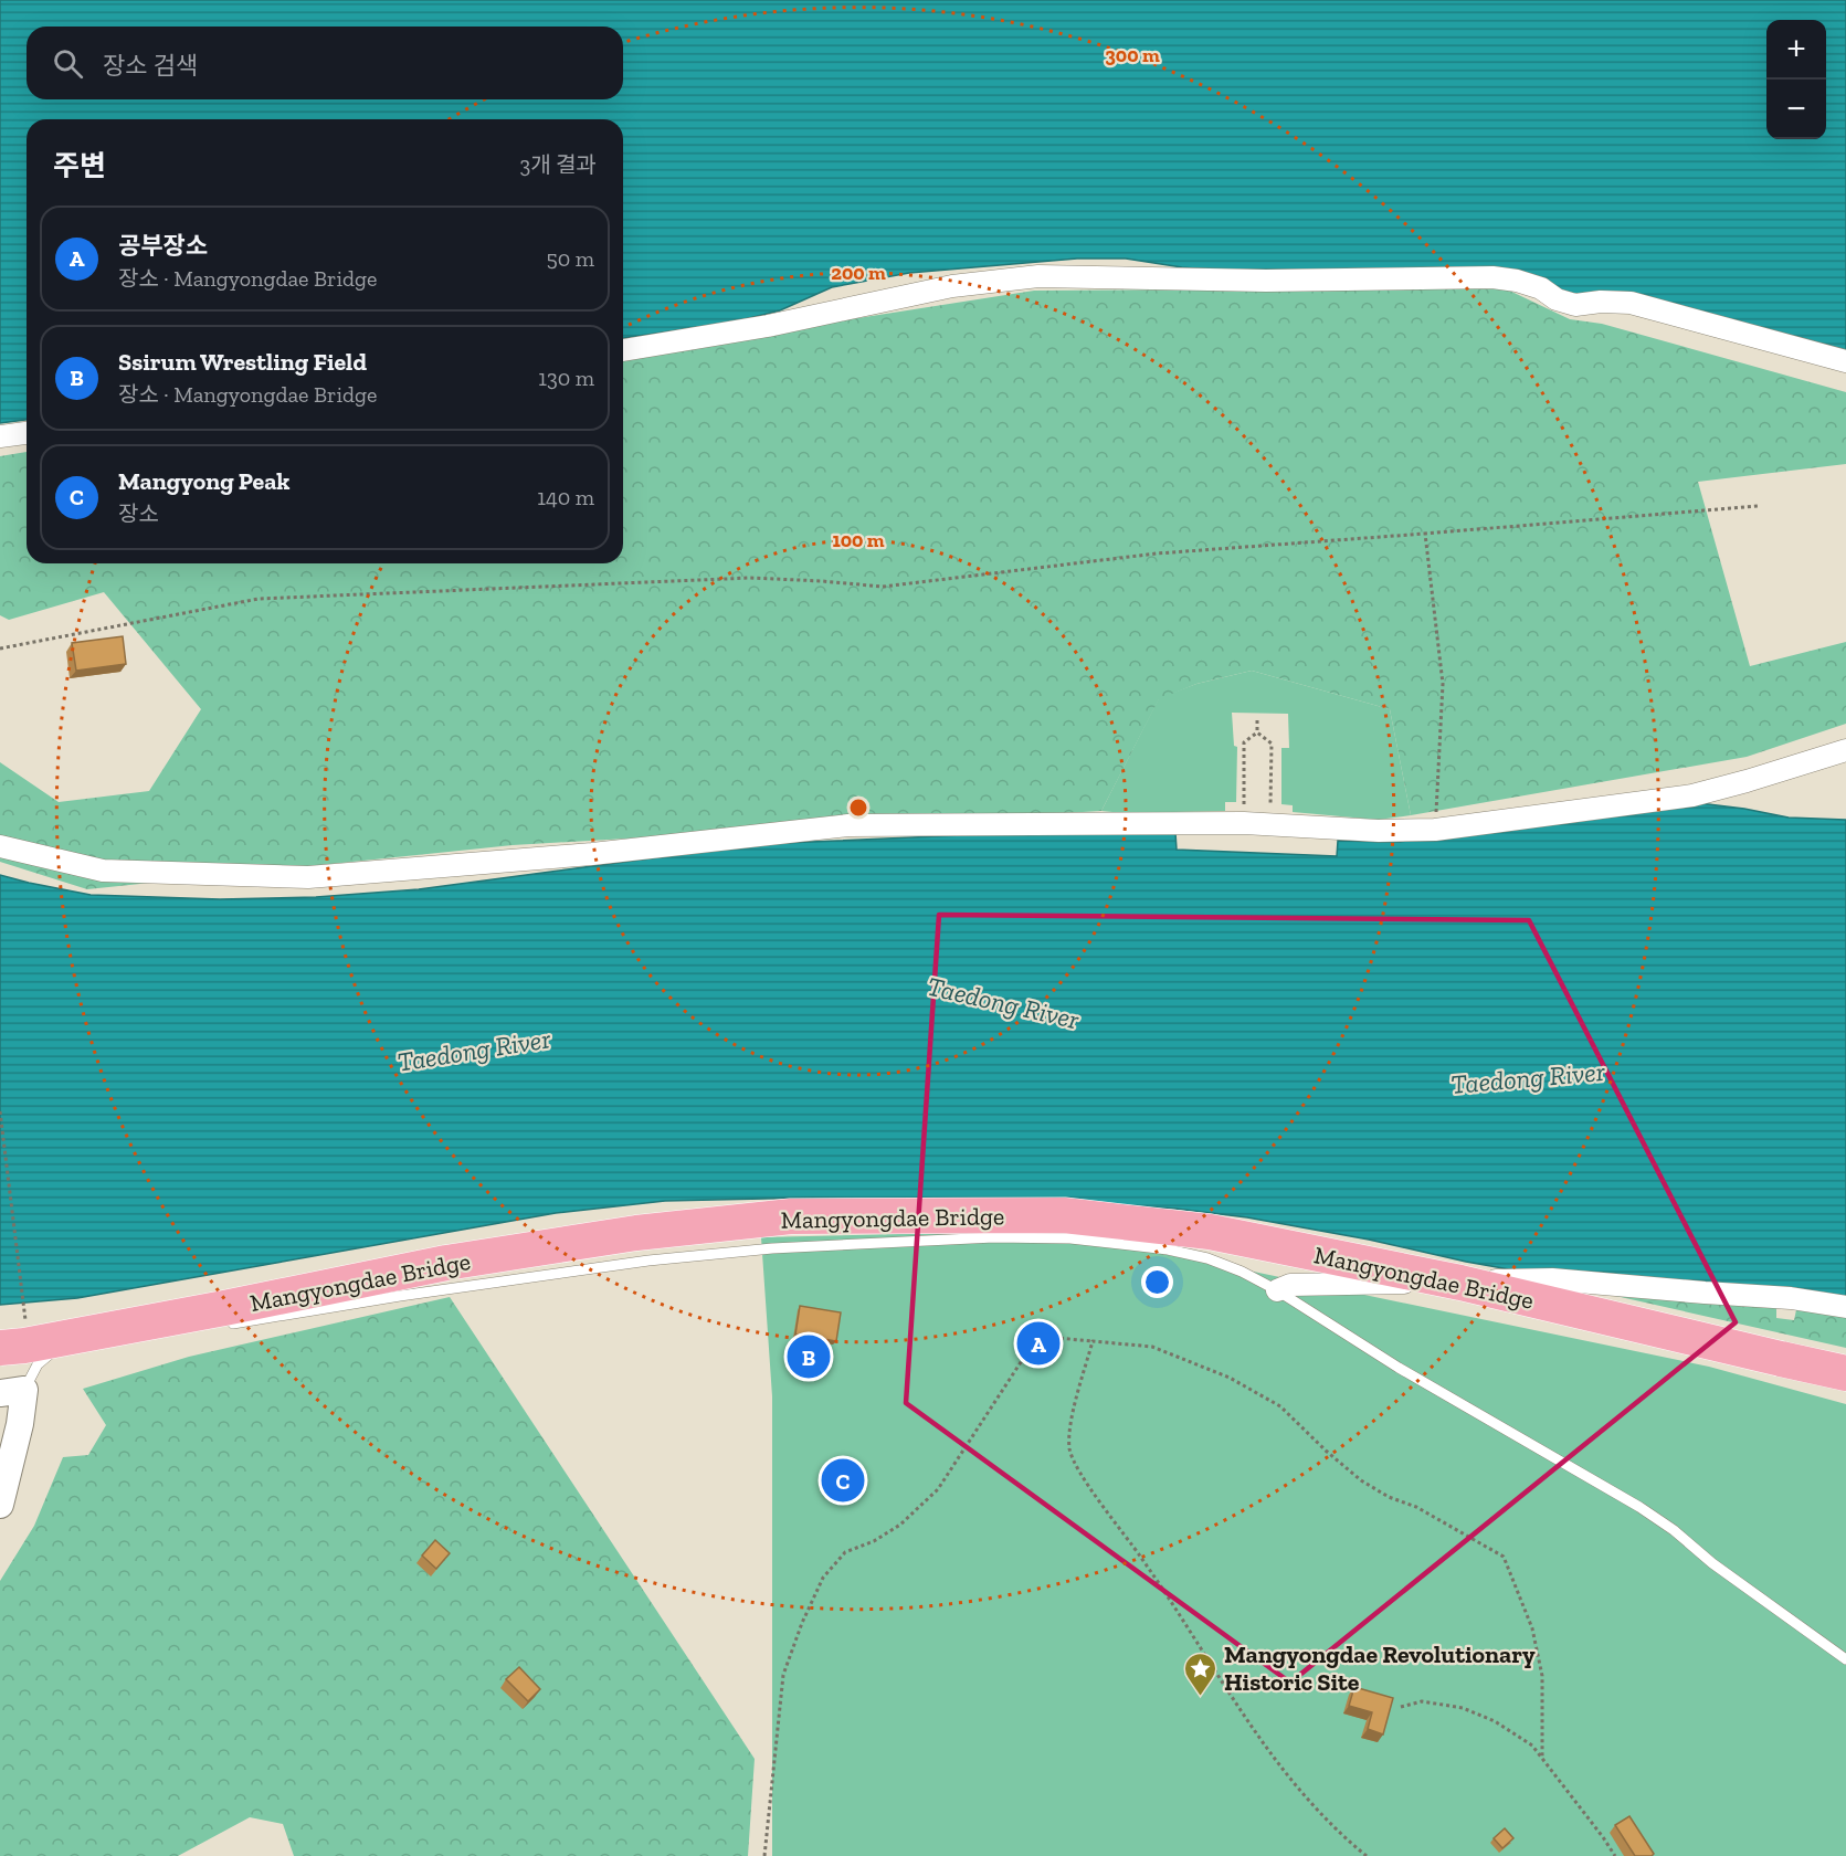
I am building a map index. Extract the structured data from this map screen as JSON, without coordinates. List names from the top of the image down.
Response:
{
  "streets": {
    "highway": ["Mangyongdae Bridge"]
  },
  "water": ["Taedong River"],
  "places": {
    "place": ["Mangyongdae Revolutionary Historic Site"]
  },
  "page": {
    "map_buttons": ["+", "−"],
    "search": "장소 검색",
    "heading": ["주변", "3개 결과"],
    "list": [
      {
        "mark": "A",
        "name": "공부장소",
        "note": "장소 · Mangyongdae Bridge",
        "value": "50 m"
      },
      {
        "mark": "B",
        "name": "Ssirum Wrestling Field",
        "note": "장소 · Mangyongdae Bridge",
        "value": "130 m"
      },
      {
        "mark": "C",
        "name": "Mangyong Peak",
        "note": "장소",
        "value": "140 m"
      }
    ],
    "pins": ["A", "B", "C"]
  },
  "rings": ["300 m", "200 m", "100 m"]
}
